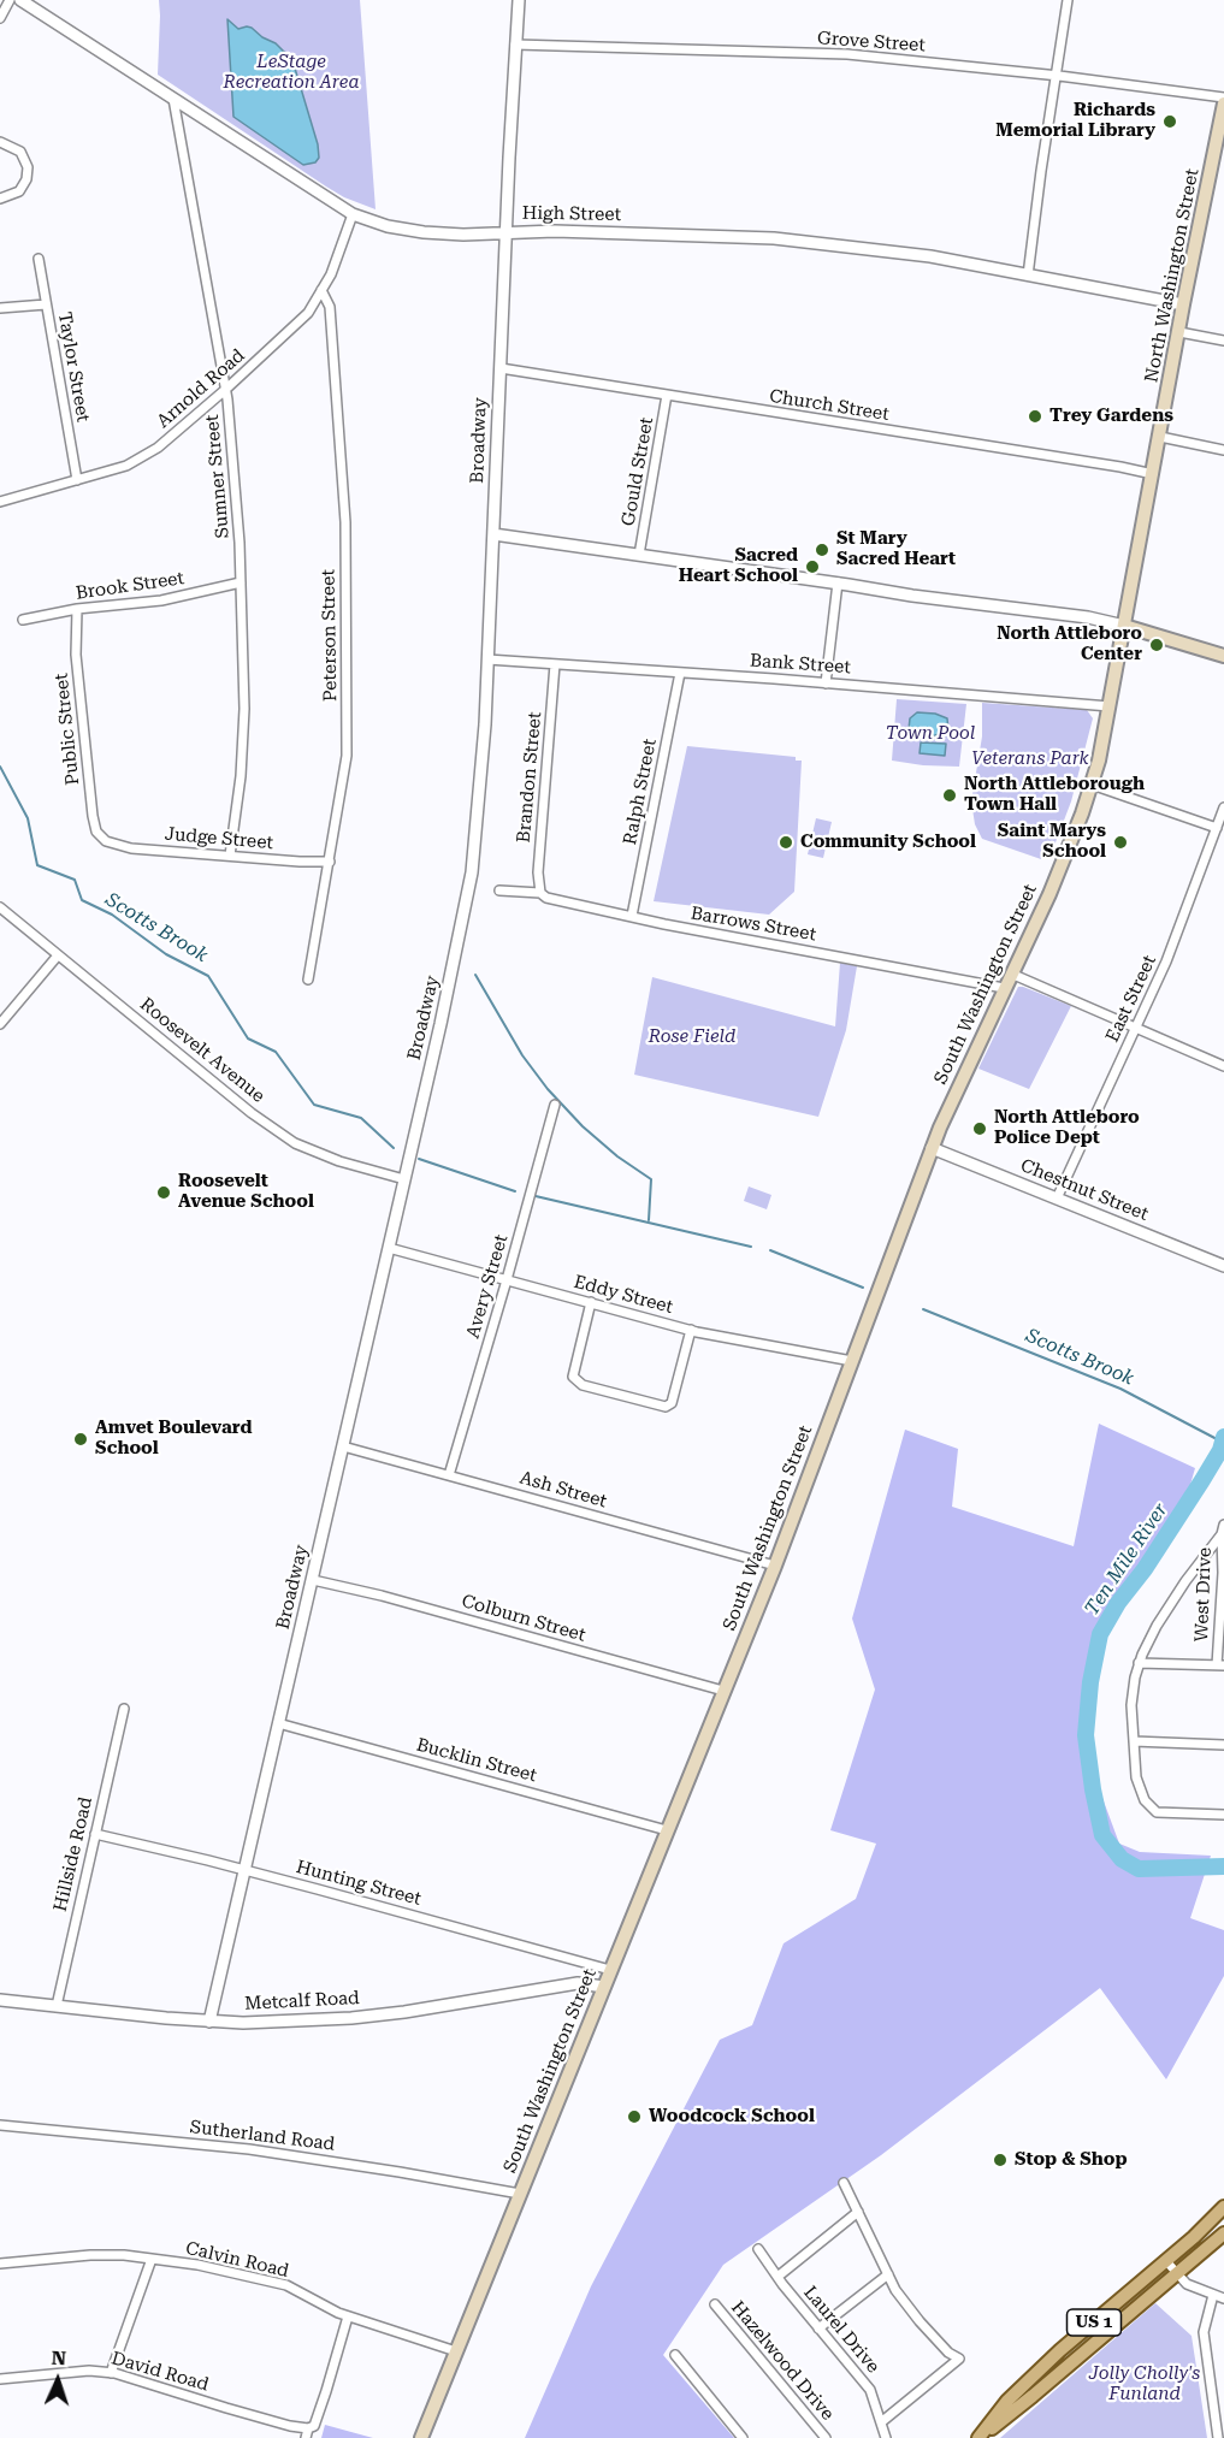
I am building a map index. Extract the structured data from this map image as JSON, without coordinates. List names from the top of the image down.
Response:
{
  "streets": {
    "main road": ["North Washington Street", "South Washington Street", "US 1"],
    "street": [
      "Grove Street",
      "High Street",
      "Taylor Street",
      "Arnold Road",
      "Church Street",
      "Broadway",
      "Gould Street",
      "Sumner Street",
      "Brook Street",
      "Peterson Street",
      "Bank Street",
      "Public Street",
      "Brandon Street",
      "Ralph Street",
      "Judge Street",
      "Barrows Street",
      "East Street",
      "Roosevelt Avenue",
      "Chestnut Street",
      "Avery Street",
      "Eddy Street",
      "Ash Street",
      "West Drive",
      "Colburn Street",
      "Bucklin Street",
      "Hillside Road",
      "Hunting Street",
      "Metcalf Road",
      "Sutherland Road",
      "Calvin Road",
      "Laurel Drive",
      "Hazelwood Drive",
      "David Road"
    ]
  },
  "crossings": [
    ["Grove Street", "North Washington Street"],
    ["Grove Street", "Broadway"],
    ["High Street", "North Washington Street"],
    ["High Street", "Arnold Road"],
    ["High Street", "Broadway"],
    ["High Street", "Sumner Street"],
    ["North Washington Street", "Church Street"],
    ["North Washington Street", "South Washington Street"],
    ["Taylor Street", "Arnold Road"],
    ["Arnold Road", "Sumner Street"],
    ["Arnold Road", "Peterson Street"],
    ["Church Street", "Broadway"],
    ["Church Street", "Gould Street"],
    ["Broadway", "Bank Street"],
    ["Broadway", "Roosevelt Avenue"],
    ["Broadway", "Eddy Street"],
    ["Broadway", "Ash Street"],
    ["Broadway", "Colburn Street"],
    ["Broadway", "Bucklin Street"],
    ["Broadway", "Hunting Street"],
    ["Broadway", "Metcalf Road"],
    ["Sumner Street", "Brook Street"],
    ["Sumner Street", "Judge Street"],
    ["Brook Street", "Public Street"],
    ["Peterson Street", "Judge Street"],
    ["Bank Street", "Brandon Street"],
    ["Bank Street", "Ralph Street"],
    ["Bank Street", "South Washington Street"],
    ["Public Street", "Judge Street"],
    ["Brandon Street", "Barrows Street"],
    ["Ralph Street", "Barrows Street"],
    ["Barrows Street", "South Washington Street"],
    ["South Washington Street", "Chestnut Street"],
    ["South Washington Street", "Eddy Street"],
    ["South Washington Street", "Ash Street"],
    ["South Washington Street", "Colburn Street"],
    ["South Washington Street", "Bucklin Street"],
    ["South Washington Street", "Hunting Street"],
    ["South Washington Street", "Metcalf Road"],
    ["South Washington Street", "Sutherland Road"],
    ["South Washington Street", "Calvin Road"],
    ["East Street", "Chestnut Street"],
    ["Avery Street", "Eddy Street"],
    ["Avery Street", "Ash Street"],
    ["Hillside Road", "Hunting Street"],
    ["Hillside Road", "Metcalf Road"]
  ],
  "water": ["Scotts Brook", "Ten Mile River"],
  "parks": [
    "LeStage Recreation Area",
    "Town Pool",
    "Veterans Park",
    "Rose Field",
    "Jolly Cholly's Funland"
  ],
  "places": [
    "Richards Memorial Library",
    "Trey Gardens",
    "St Mary Sacred Heart",
    "Sacred Heart School",
    "North Attleboro Center",
    "North Attleborough Town Hall",
    "Community School",
    "Saint Marys School",
    "North Attleboro Police Dept",
    "Roosevelt Avenue School",
    "Amvet Boulevard School",
    "Woodcock School",
    "Stop & Shop"
  ],
  "north": "top"
}
